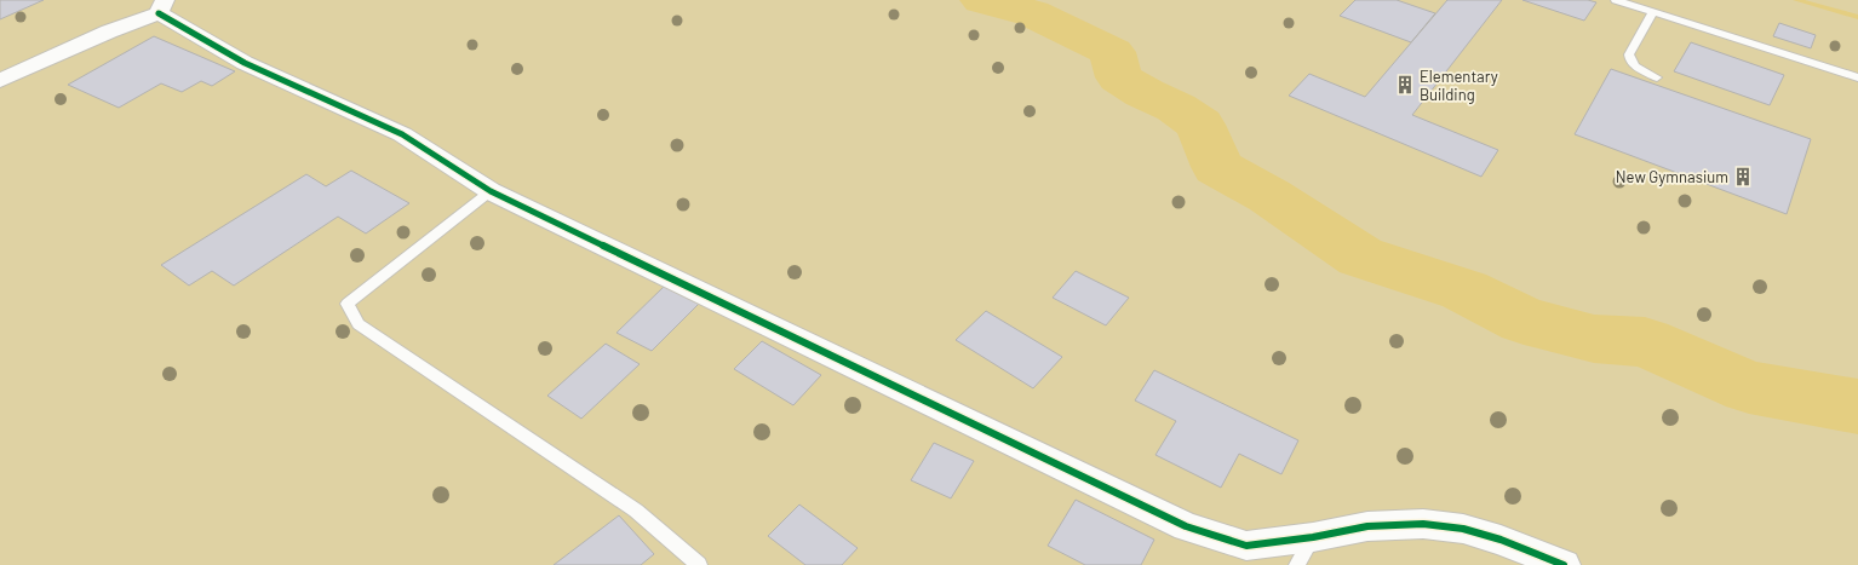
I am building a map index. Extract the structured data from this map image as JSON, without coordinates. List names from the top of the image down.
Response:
{
  "places": {
    "building": ["Elementary Building", "New Gymnasium"]
  }
}
